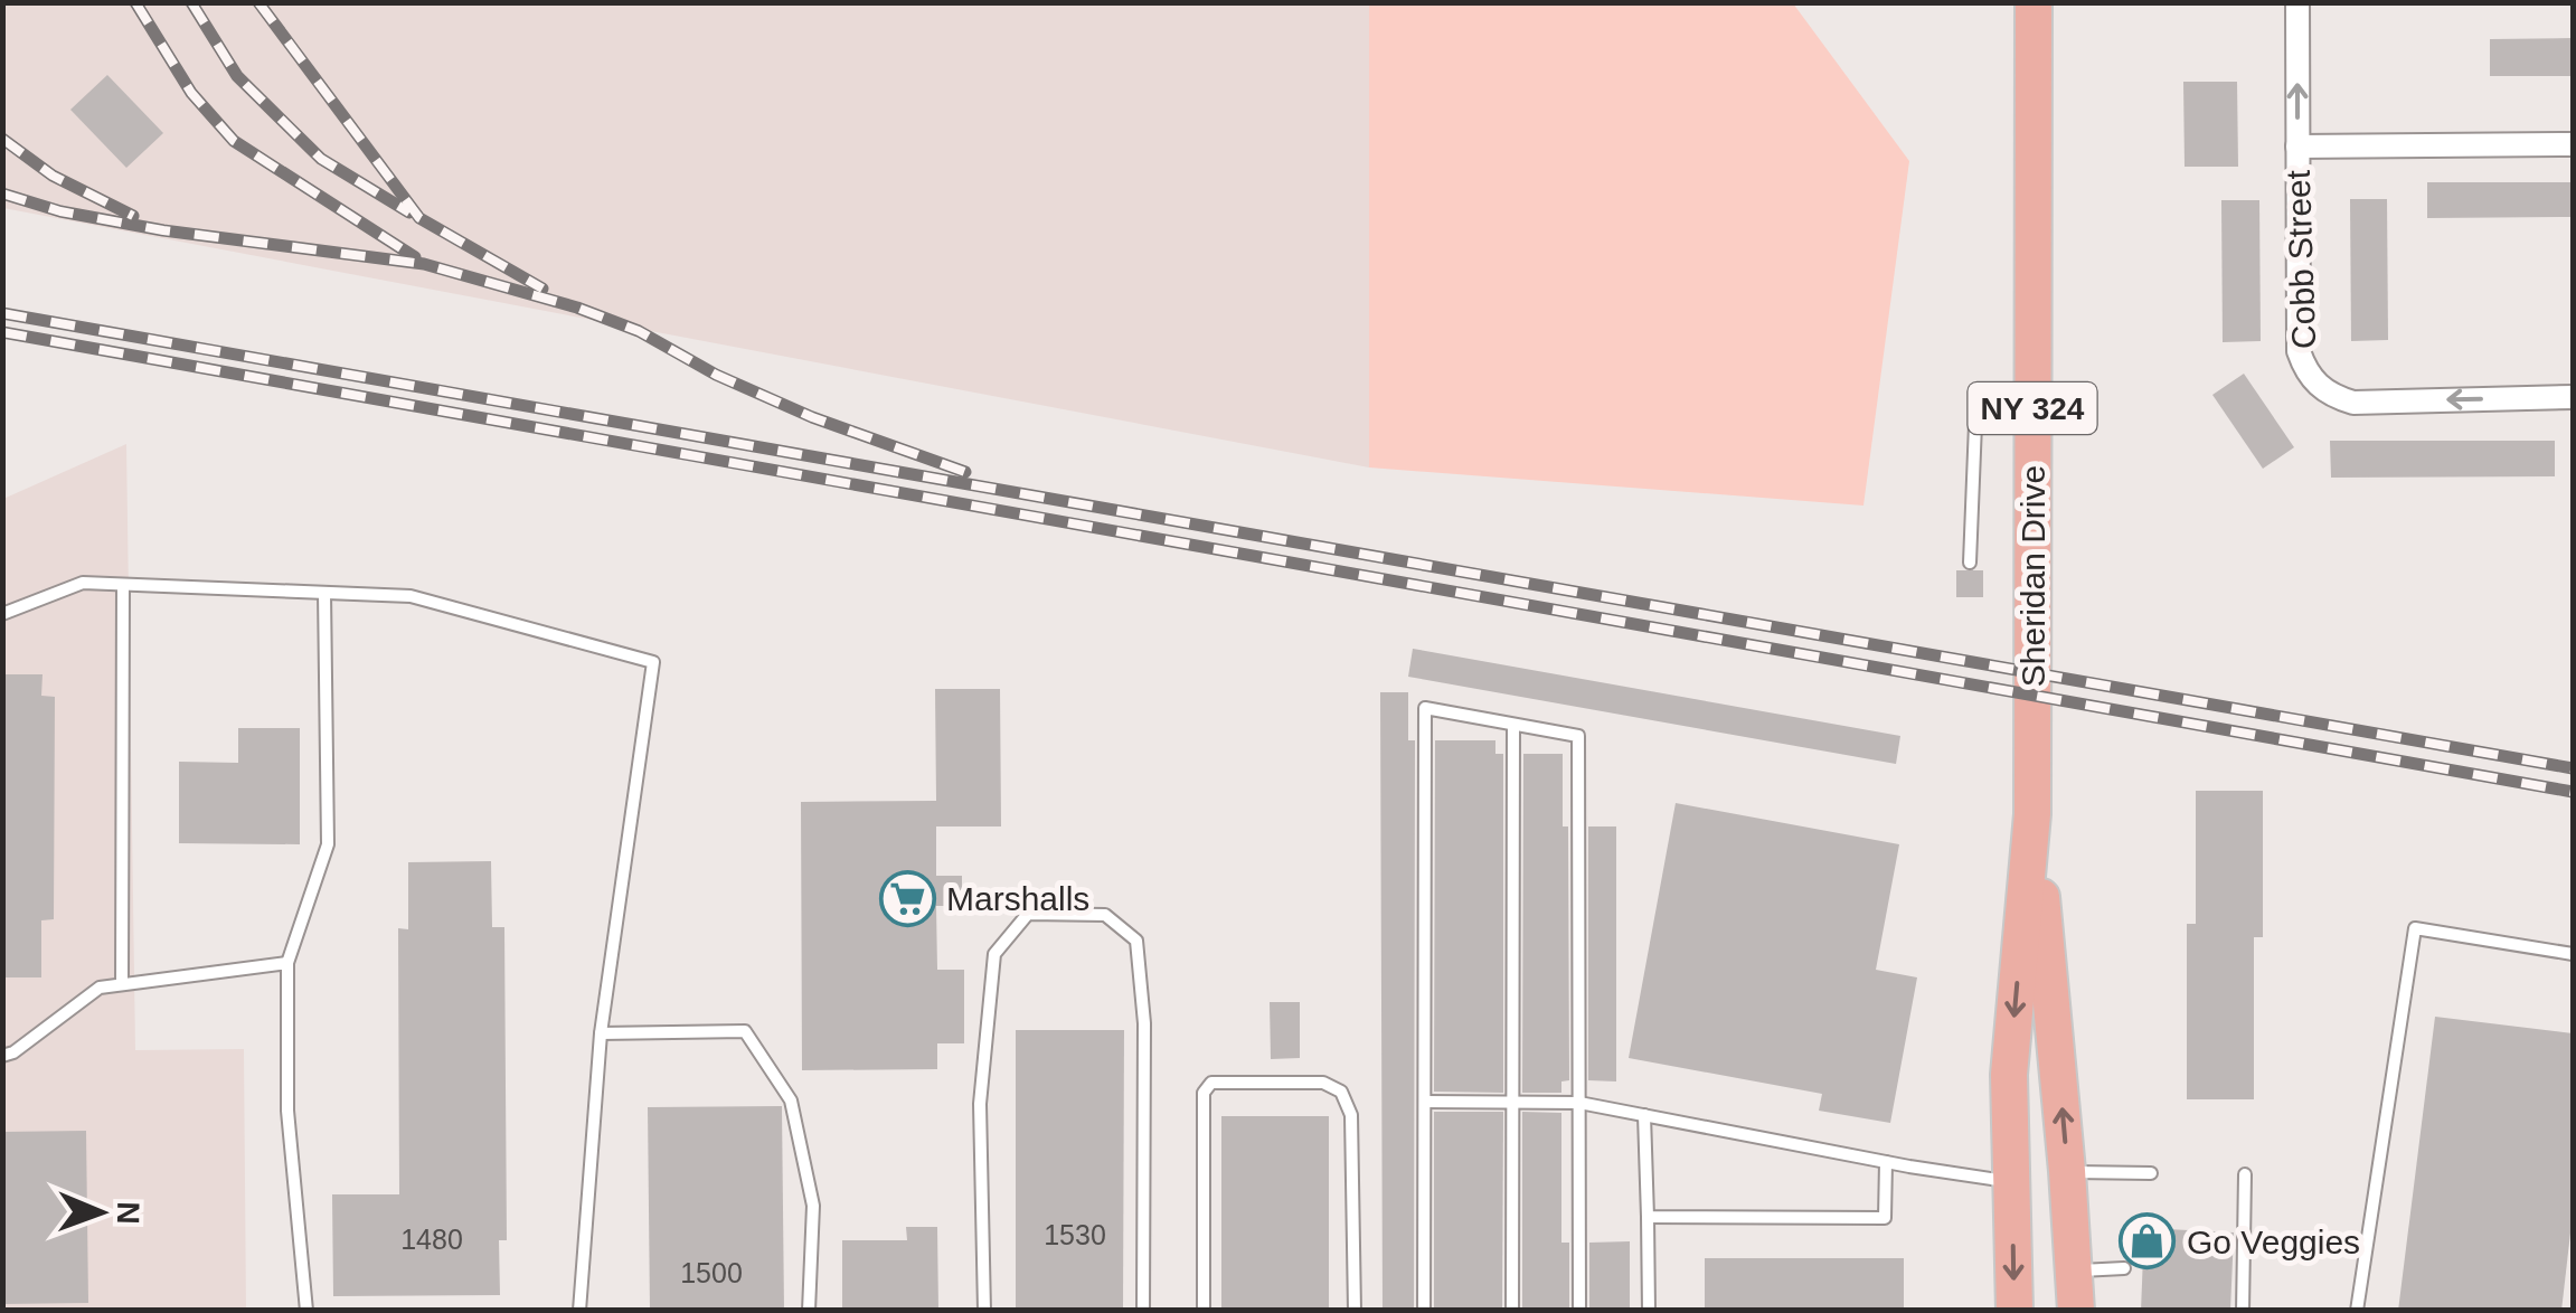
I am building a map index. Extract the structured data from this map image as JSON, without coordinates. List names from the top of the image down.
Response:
{
  "streets": {
    "main road": ["NY 324", "Sheridan Drive"],
    "street": ["Cobb Street"]
  },
  "places": {
    "supermarket": ["Marshalls"],
    "shop": ["Go Veggies"]
  },
  "house_numbers": ["1530", "1480", "1500"],
  "north": "right"
}
